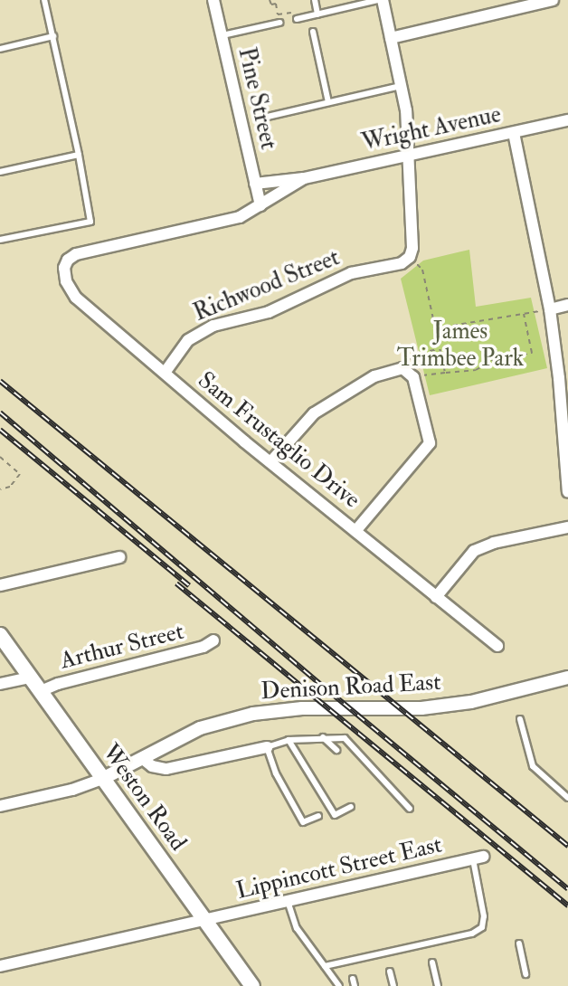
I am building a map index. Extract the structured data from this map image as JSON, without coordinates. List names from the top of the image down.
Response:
{
  "streets": {
    "main road": ["Weston Road"],
    "street": [
      "Pine Street",
      "Wright Avenue",
      "Richwood Street",
      "Sam Frustaglio Drive",
      "Arthur Street",
      "Denison Road East",
      "Lippincott Street East"
    ]
  },
  "crossings": [
    ["Pine Street", "Wright Avenue"],
    ["Wright Avenue", "Sam Frustaglio Drive"],
    ["Richwood Street", "Sam Frustaglio Drive"],
    ["Arthur Street", "Weston Road"],
    ["Denison Road East", "Weston Road"],
    ["Weston Road", "Lippincott Street East"]
  ],
  "parks": ["James Trimbee Park"]
}
